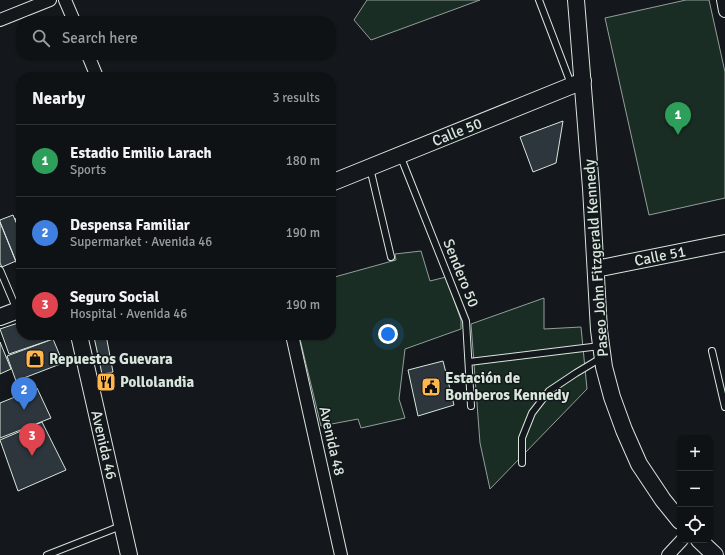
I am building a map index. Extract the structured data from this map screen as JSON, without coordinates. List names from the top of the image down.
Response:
{
  "streets": {
    "street": [
      "Calle 50",
      "Calle 51",
      "Paseo John Fitzgerald Kennedy",
      "Avenida 48",
      "Avenida 46"
    ],
    "lane": ["Sendero 50"]
  },
  "crossings": [
    ["Calle 50", "Paseo John Fitzgerald Kennedy"],
    ["Calle 50", "Sendero 50"],
    ["Calle 51", "Paseo John Fitzgerald Kennedy"]
  ],
  "places": {
    "shop": ["Repuestos Guevara"],
    "restaurant": ["Pollolandia"],
    "public building": ["Estación de Bomberos Kennedy"]
  },
  "page": {
    "search": "Search here",
    "heading": ["Nearby", "3 results"],
    "pins": ["1", "2", "3"],
    "list": [
      {
        "mark": "1",
        "name": "Estadio Emilio Larach",
        "note": "Sports",
        "value": "180 m"
      },
      {
        "mark": "2",
        "name": "Despensa Familiar",
        "note": "Supermarket · Avenida 46",
        "value": "190 m"
      },
      {
        "mark": "3",
        "name": "Seguro Social",
        "note": "Hospital · Avenida 46",
        "value": "190 m"
      }
    ],
    "map_buttons": ["+", "−"]
  }
}
